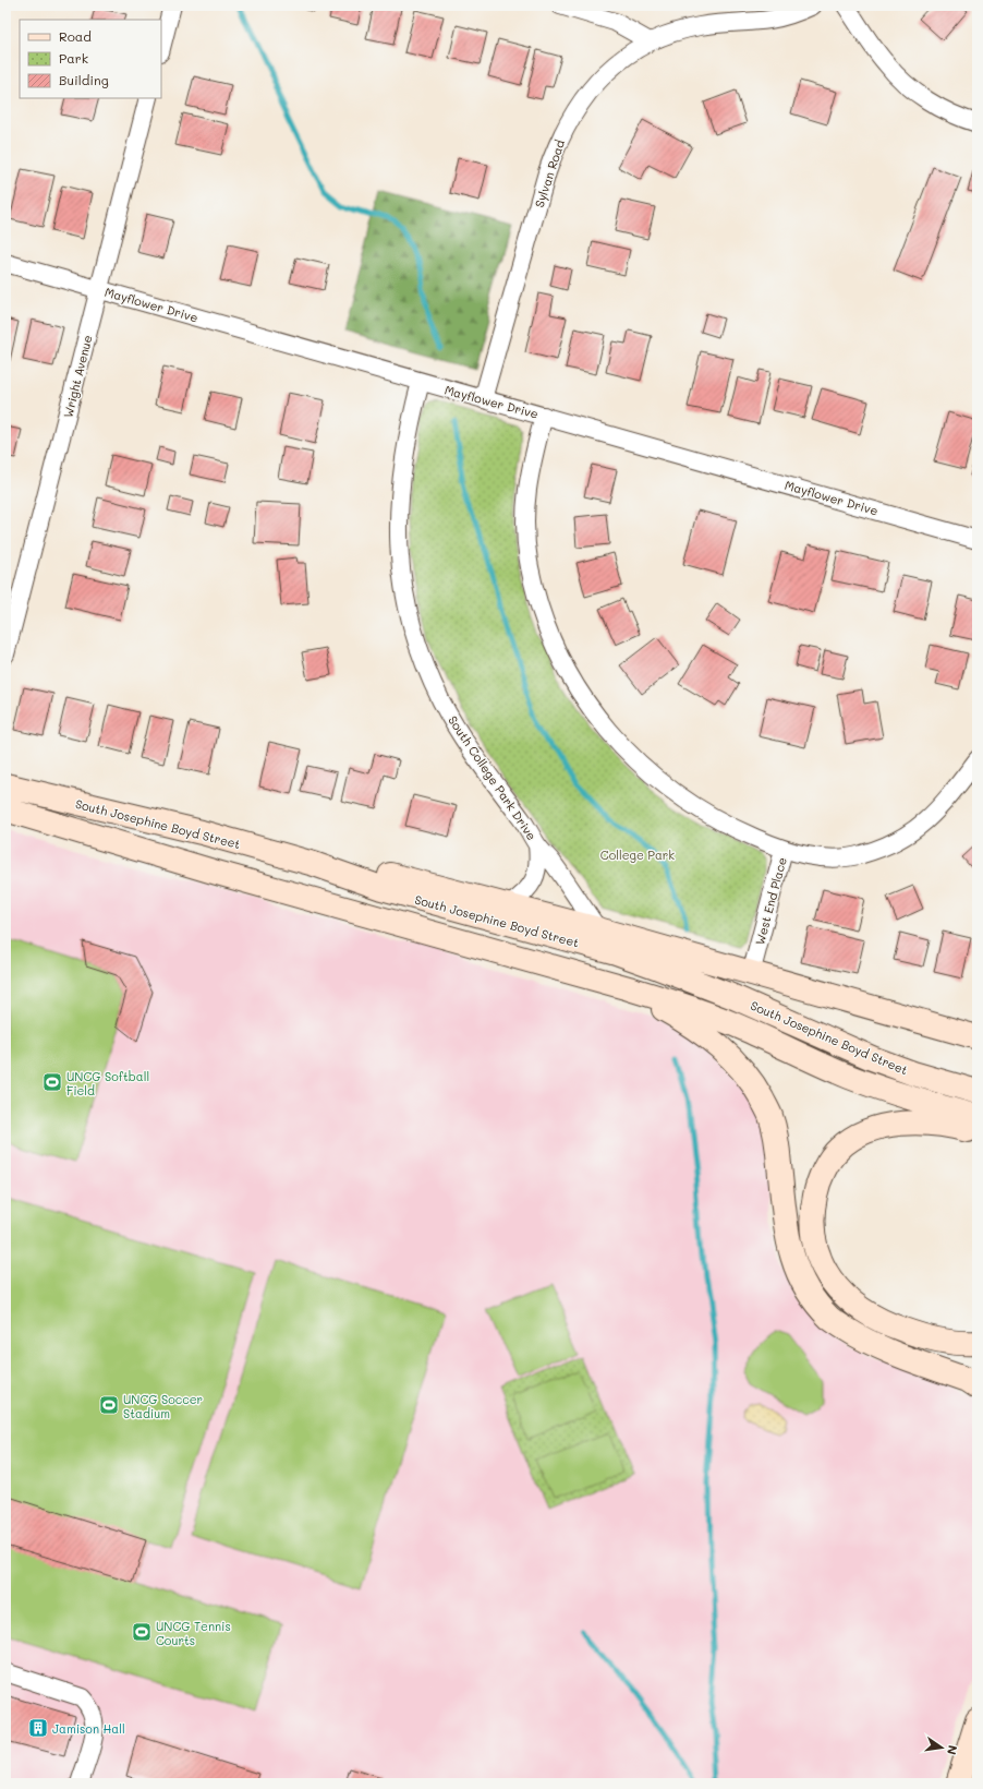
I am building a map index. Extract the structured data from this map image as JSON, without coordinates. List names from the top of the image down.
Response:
{
  "streets": {
    "main road": ["South Josephine Boyd Street"],
    "street": [
      "Sylvan Road",
      "Mayflower Drive",
      "Wright Avenue",
      "South College Park Drive",
      "West End Place"
    ]
  },
  "crossings": [
    ["Sylvan Road", "Mayflower Drive"],
    ["Mayflower Drive", "Wright Avenue"],
    ["Mayflower Drive", "South College Park Drive"]
  ],
  "parks": ["College Park"],
  "places": {
    "sports": ["UNCG Softball Field", "UNCG Soccer Stadium", "UNCG Tennis Courts"],
    "building": ["Jamison Hall"]
  },
  "legend": ["Road", "Park", "Building"],
  "north": "right"
}
